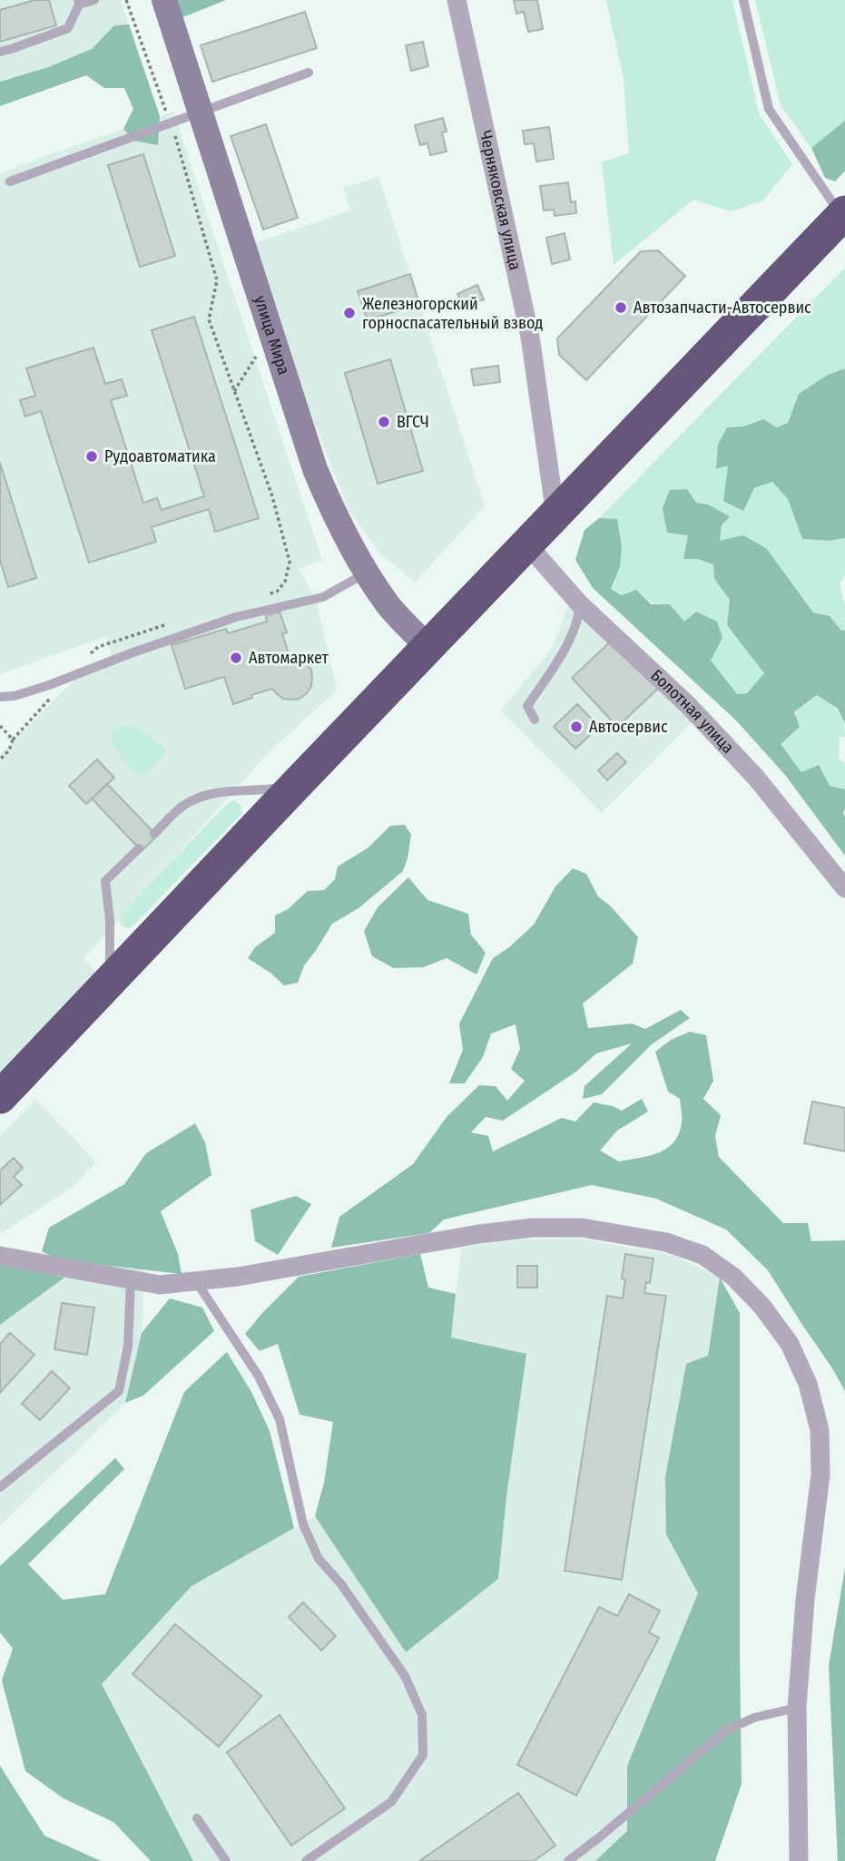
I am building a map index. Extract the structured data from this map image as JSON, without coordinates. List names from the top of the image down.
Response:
{
  "streets": {
    "main road": ["улица Мира"],
    "street": ["Черняковская улица", "Болотная улица"]
  },
  "places": [
    "Автозапчасти-Автосервис",
    "Железногорский горноспасательный взвод",
    "ВГСЧ",
    "Рудоавтоматика",
    "Автомаркет",
    "Автосервис"
  ]
}
